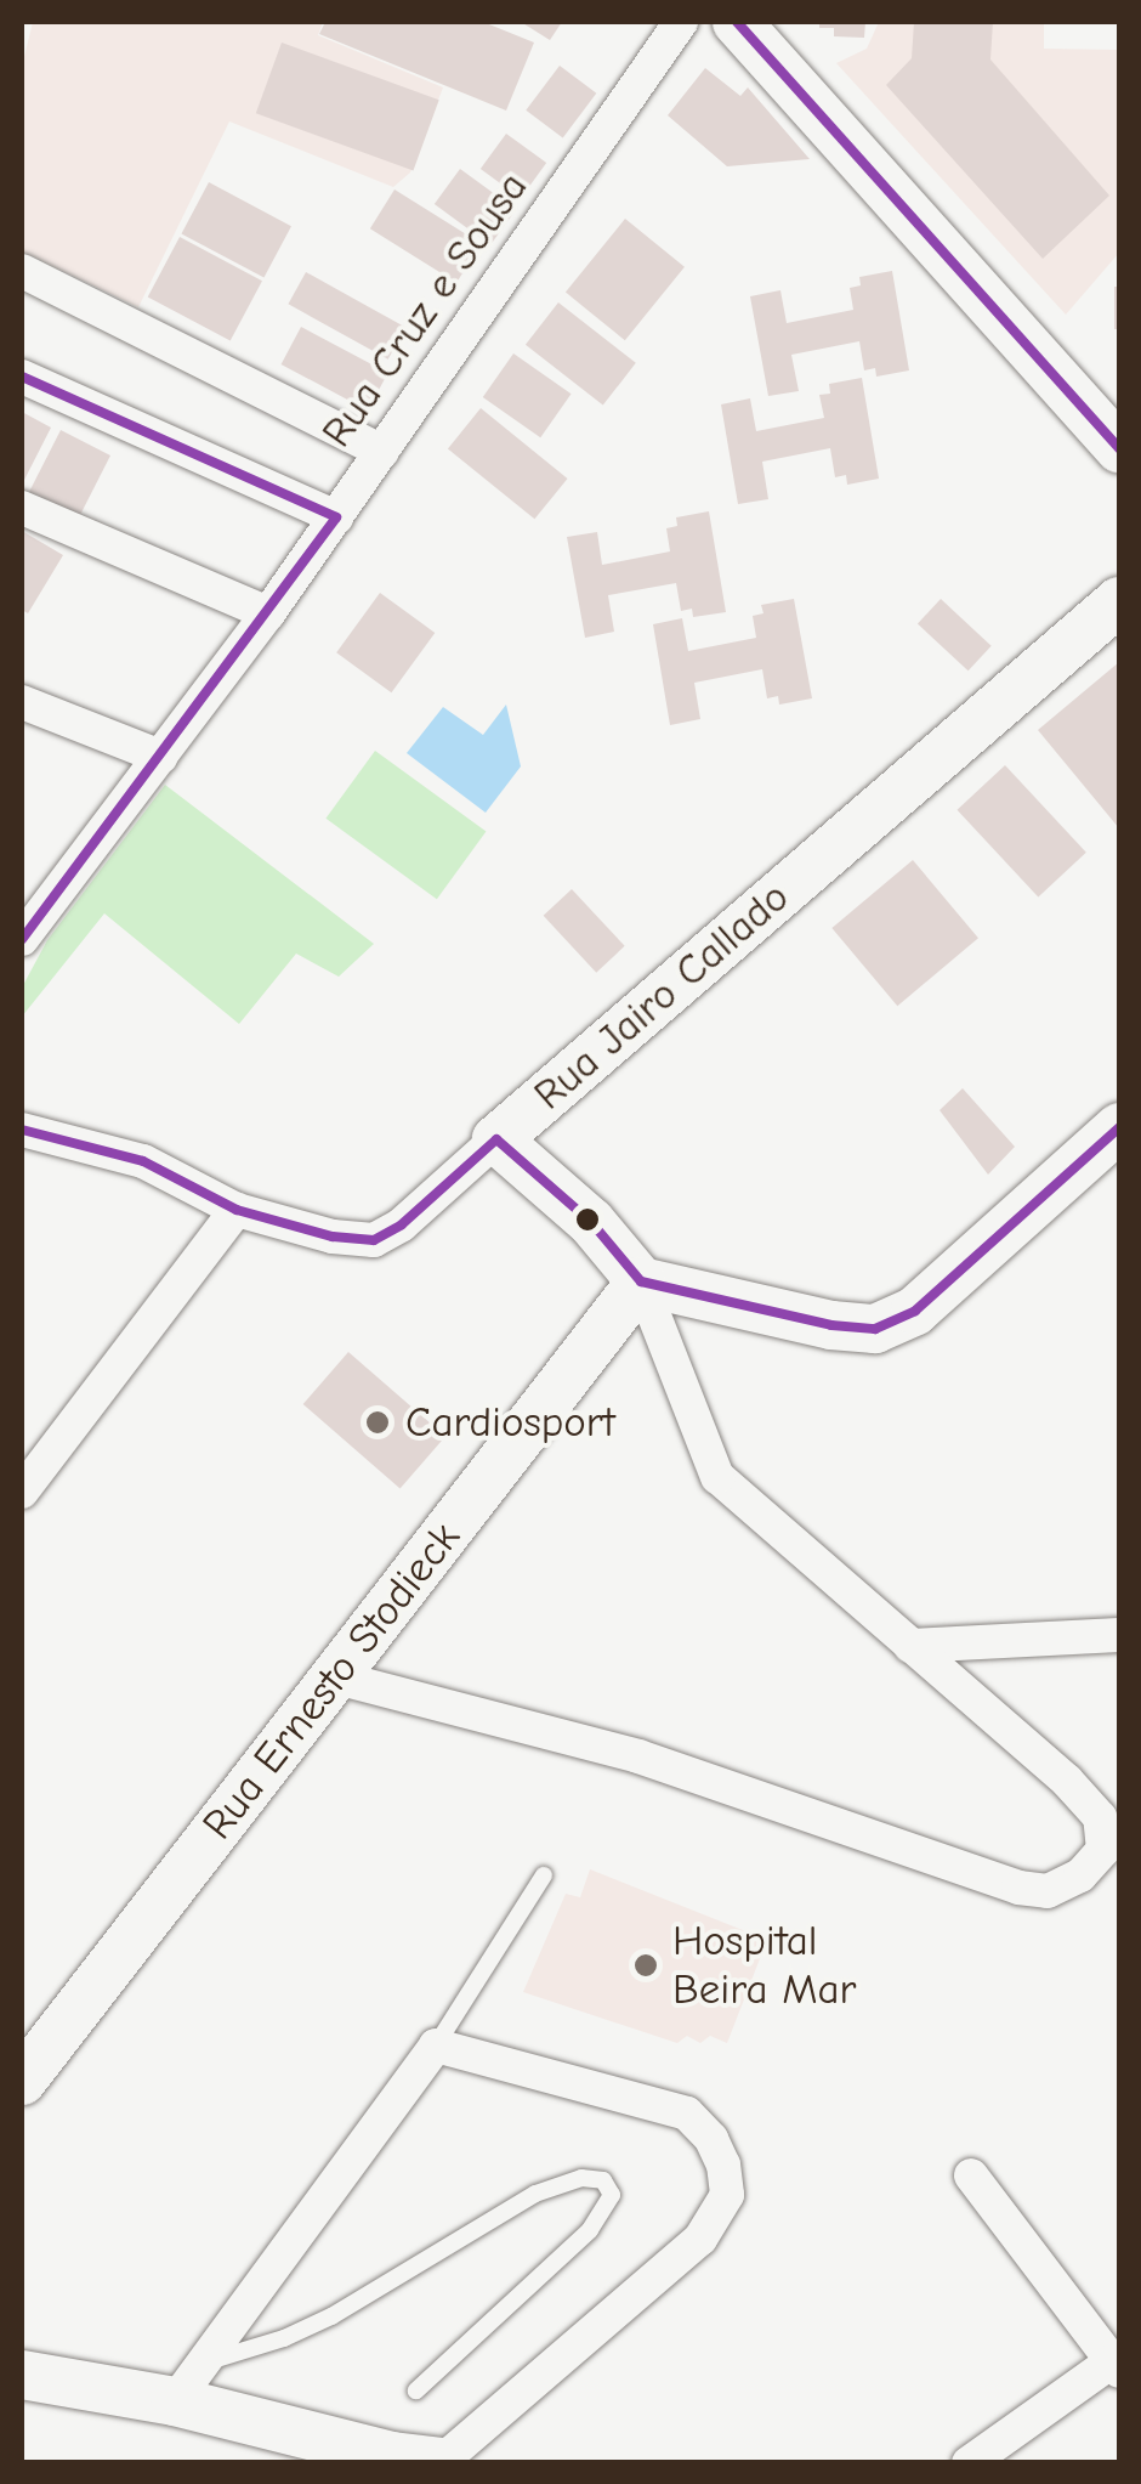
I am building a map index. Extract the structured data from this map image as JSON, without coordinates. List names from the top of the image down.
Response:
{
  "streets": {
    "street": ["Rua Cruz e Sousa", "Rua Jairo Callado", "Rua Ernesto Stodieck"]
  },
  "places": ["Cardiosport", "Hospital Beira Mar"]
}
